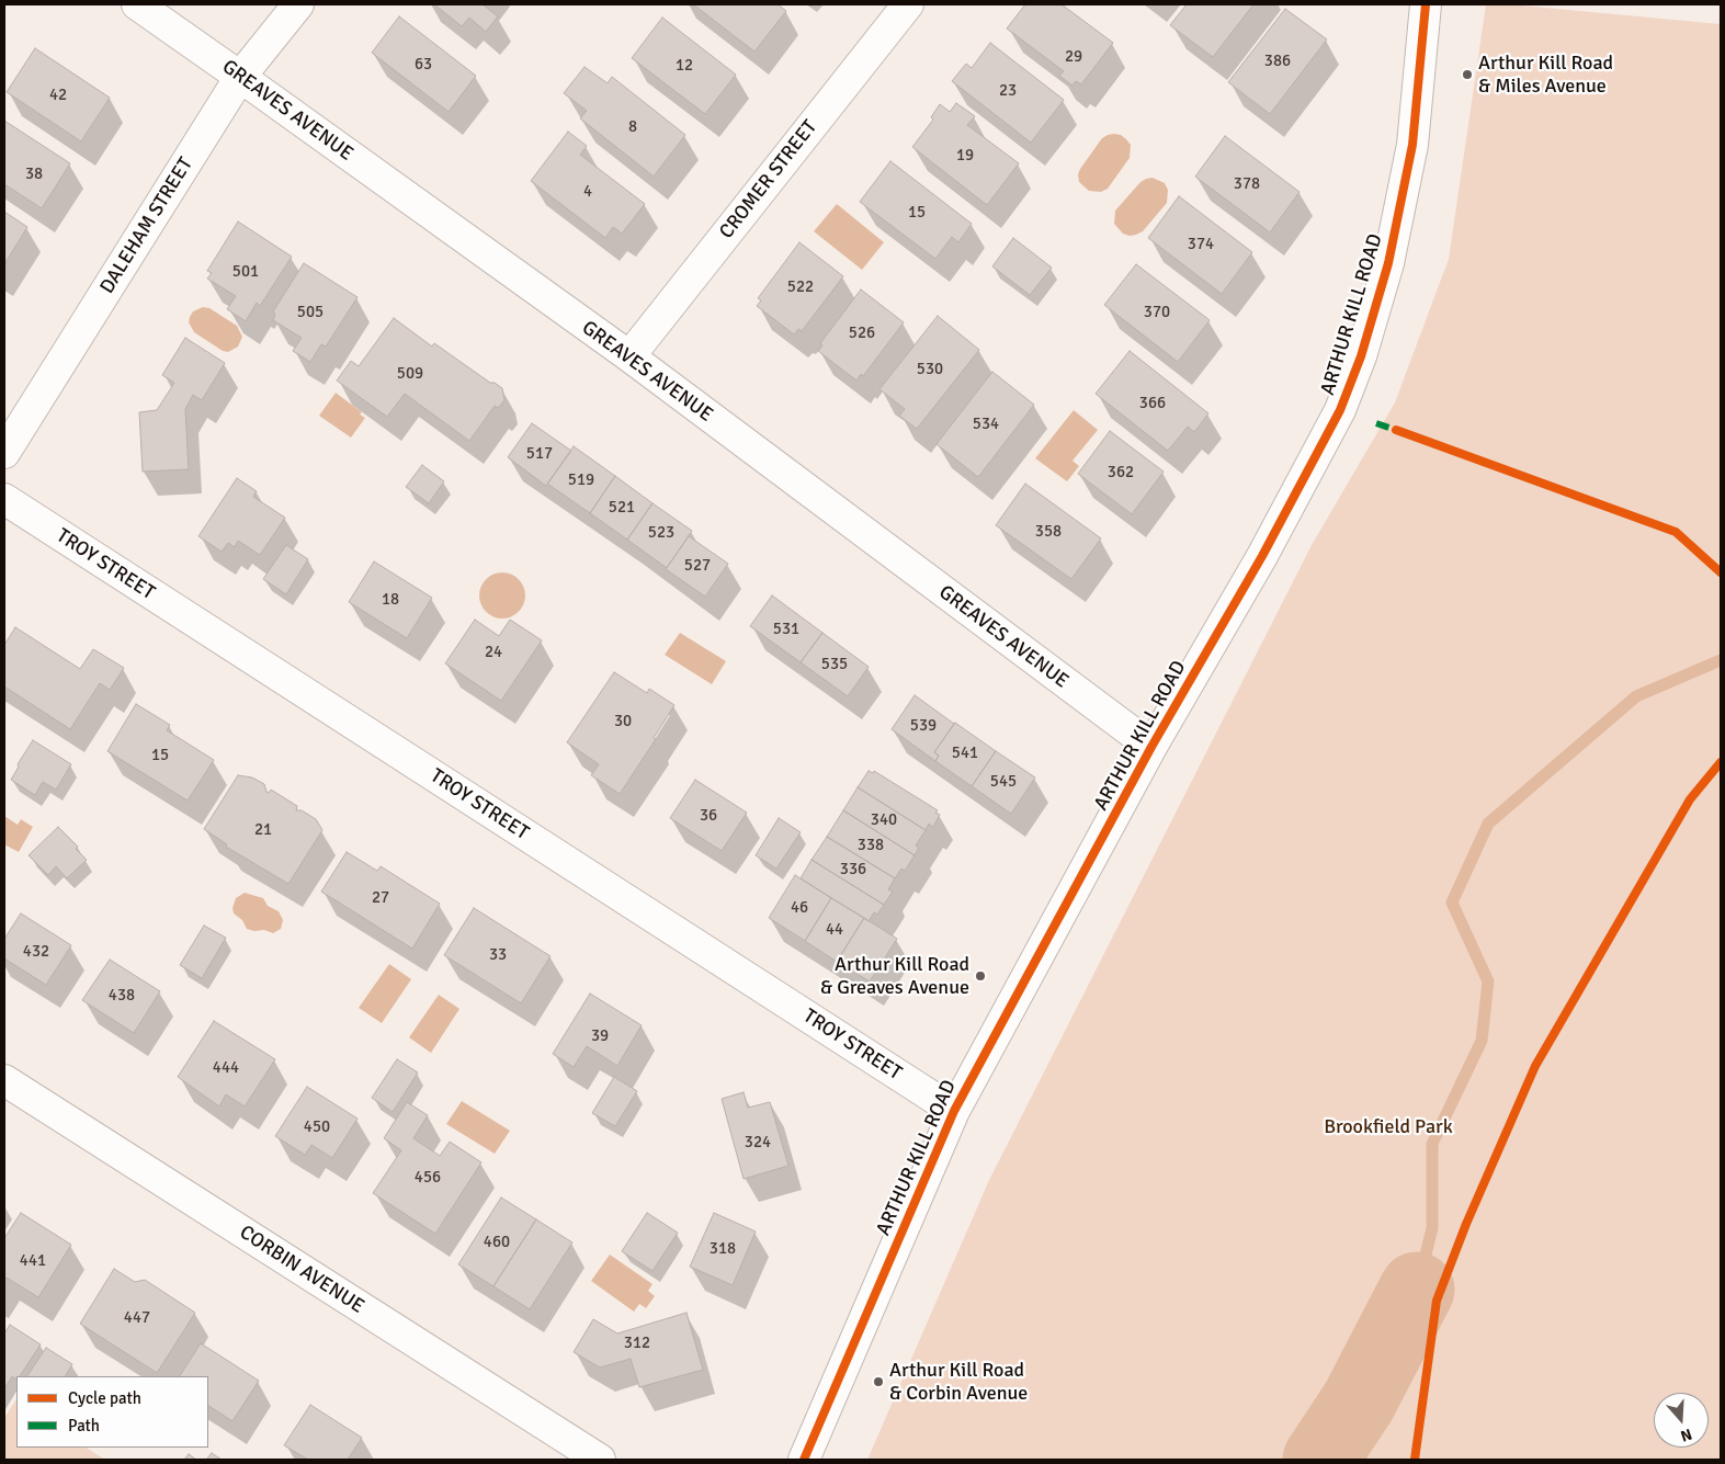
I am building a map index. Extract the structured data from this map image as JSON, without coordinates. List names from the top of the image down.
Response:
{
  "streets": {
    "street": [
      "GREAVES AVENUE",
      "CROMER STREET",
      "DALEHAM STREET",
      "ARTHUR KILL ROAD",
      "TROY STREET",
      "CORBIN AVENUE"
    ]
  },
  "crossings": [
    ["GREAVES AVENUE", "CROMER STREET"],
    ["GREAVES AVENUE", "DALEHAM STREET"],
    ["GREAVES AVENUE", "ARTHUR KILL ROAD"],
    ["ARTHUR KILL ROAD", "TROY STREET"]
  ],
  "parks": ["Brookfield Park"],
  "places": ["Arthur Kill Road & Miles Avenue", "Arthur Kill Road & Greaves Avenue", "Arthur Kill Road & Corbin Avenue"],
  "house_numbers": [
    "29",
    "386",
    "63",
    "12",
    "23",
    "42",
    "8",
    "19",
    "38",
    "378",
    "4",
    "15",
    "374",
    "501",
    "522",
    "505",
    "370",
    "526",
    "530",
    "509",
    "366",
    "534",
    "517",
    "362",
    "519",
    "521",
    "358",
    "523",
    "527",
    "18",
    "531",
    "24",
    "535",
    "30",
    "539",
    "541",
    "15",
    "545",
    "36",
    "340",
    "21",
    "338",
    "336",
    "27",
    "46",
    "44",
    "432",
    "33",
    "438",
    "39",
    "444",
    "450",
    "324",
    "456",
    "460",
    "318",
    "441",
    "447",
    "312"
  ],
  "legend": ["Cycle path", "Path"],
  "north": "bottom"
}
